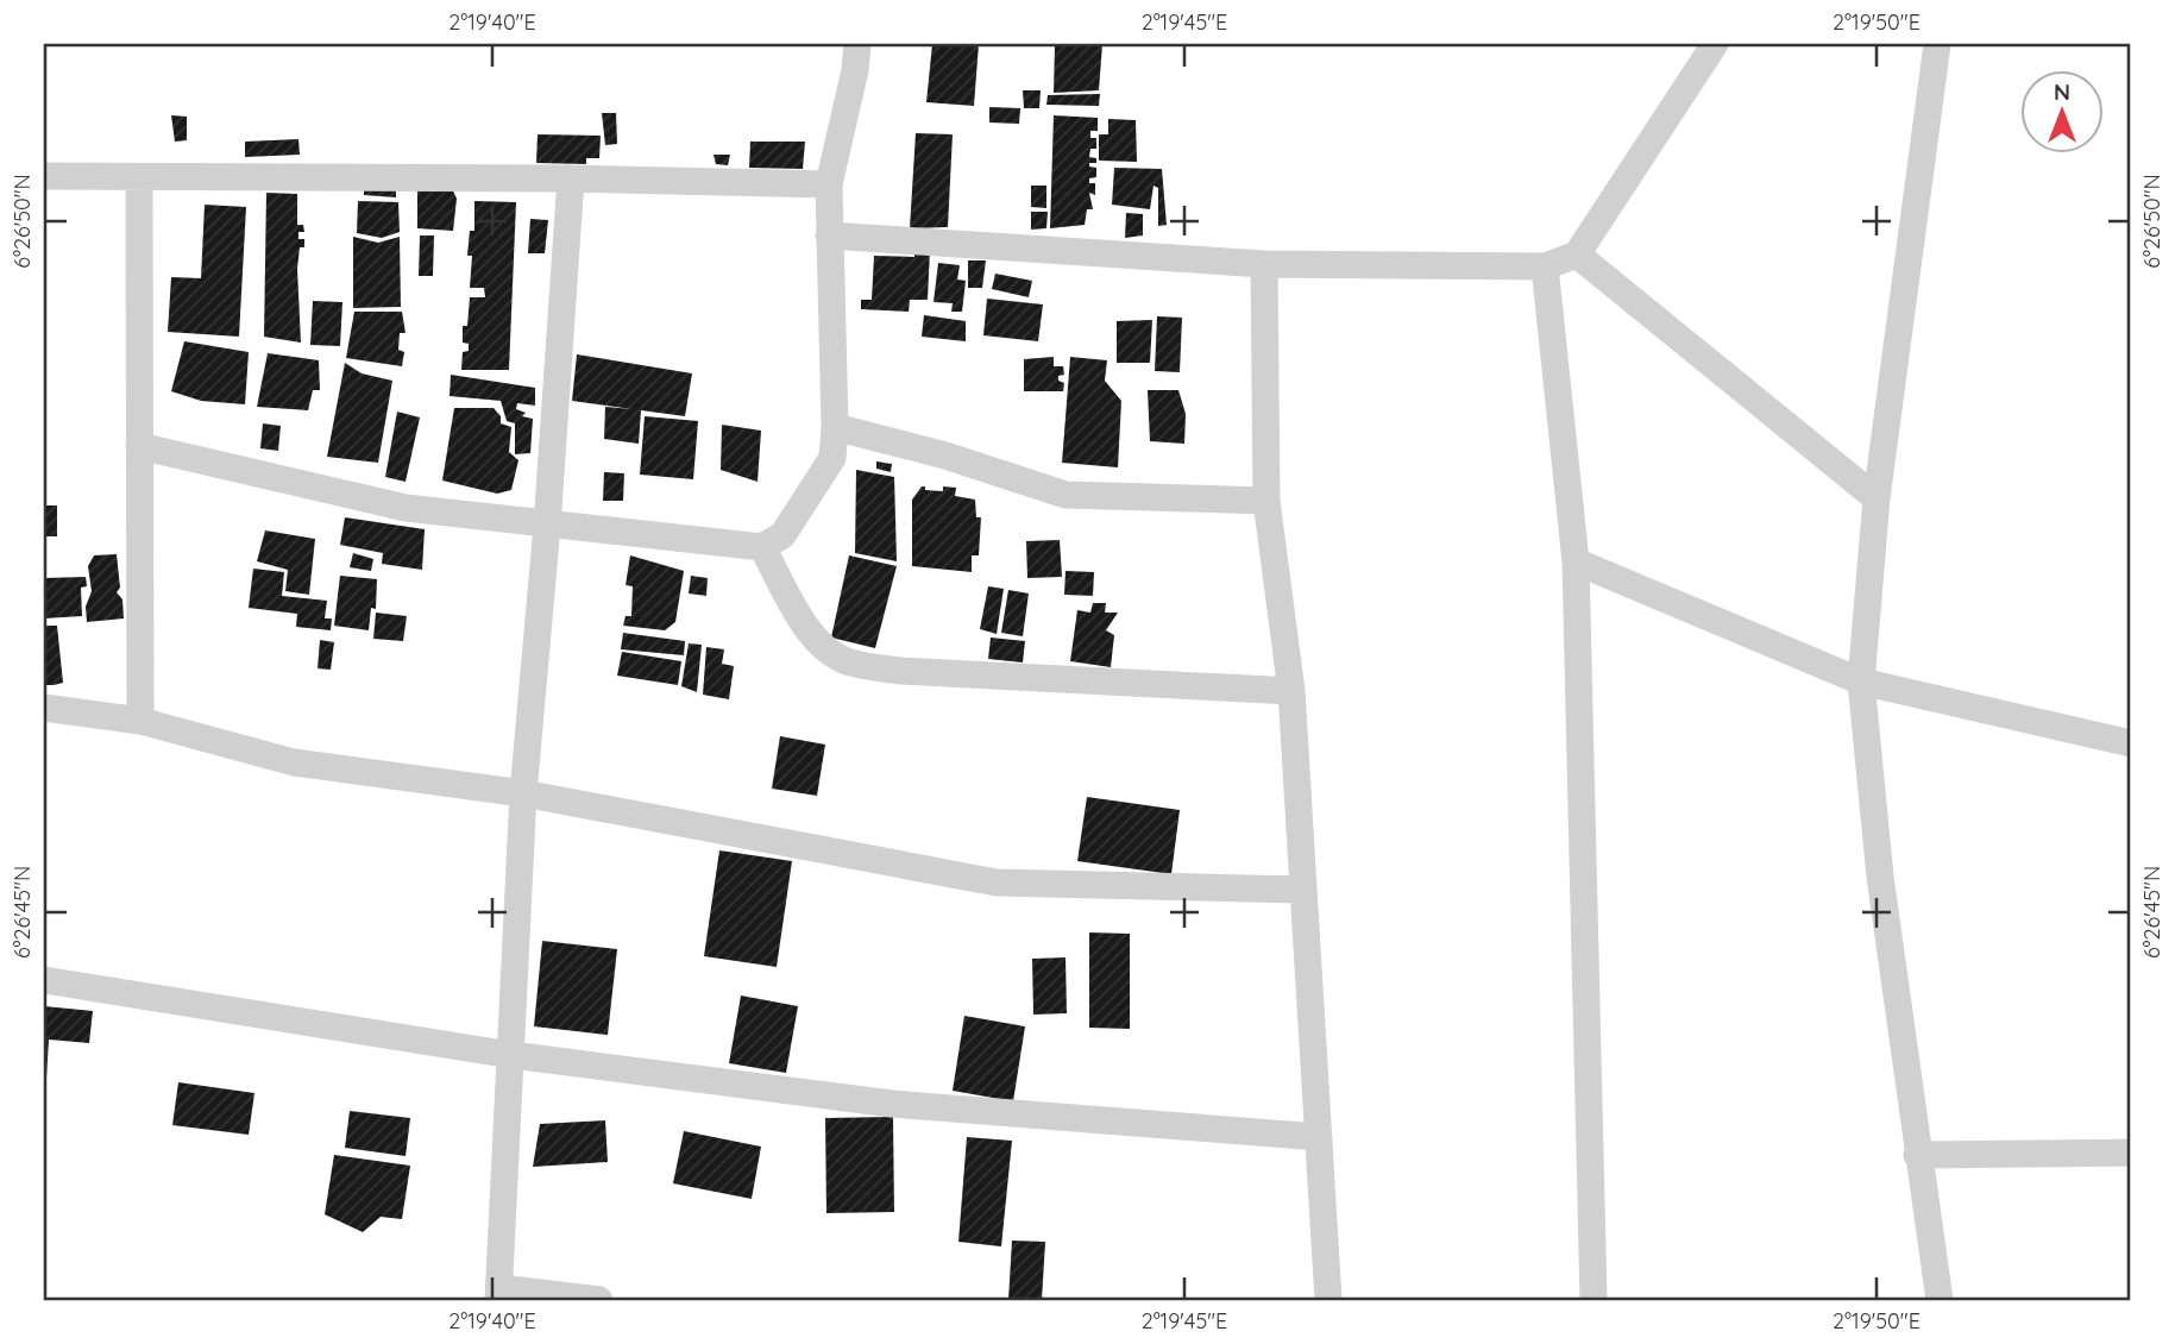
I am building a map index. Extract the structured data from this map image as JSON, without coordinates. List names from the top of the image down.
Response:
{
  "north": "top",
  "coordinates": [
    "2°19'40\"E",
    "2°19'45\"E",
    "2°19'50\"E",
    "6°26'50\"N",
    "6°26'45\"N"
  ]
}
